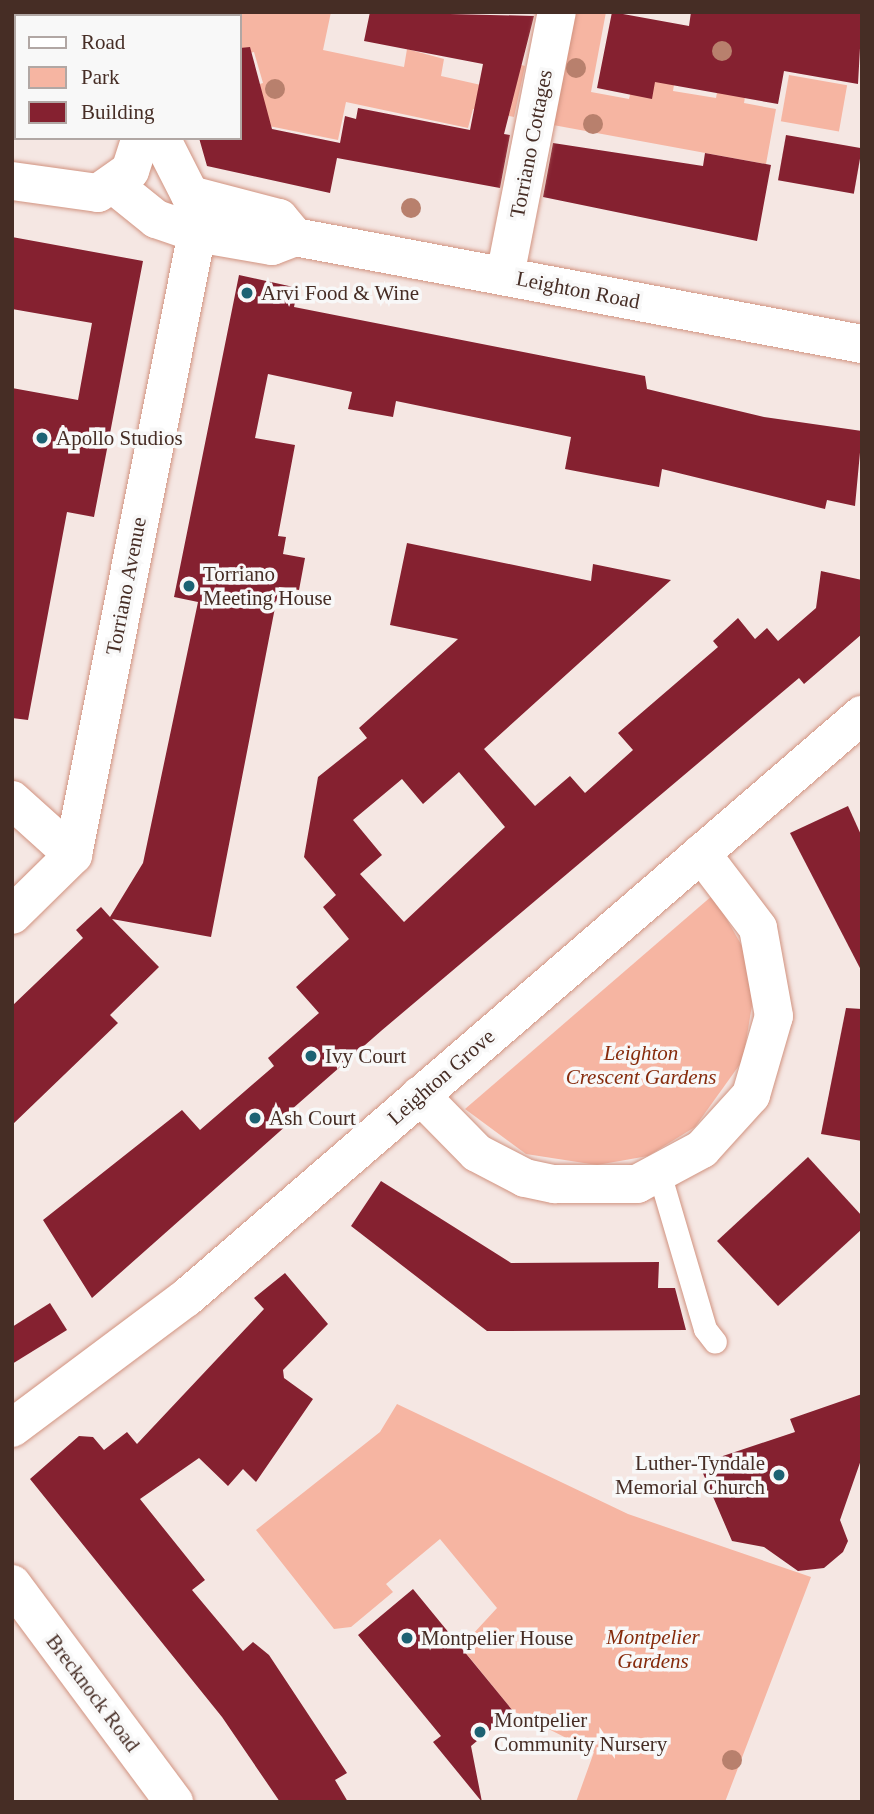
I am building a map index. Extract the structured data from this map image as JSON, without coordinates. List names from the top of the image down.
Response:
{
  "streets": {
    "street": [
      "Torriano Cottages",
      "Leighton Road",
      "Torriano Avenue",
      "Leighton Grove",
      "Brecknock Road"
    ]
  },
  "crossings": [
    ["Torriano Cottages", "Leighton Road"],
    ["Leighton Road", "Torriano Avenue"]
  ],
  "parks": ["Leighton Crescent Gardens", "Montpelier Gardens"],
  "places": [
    "Arvi Food & Wine",
    "Apollo Studios",
    "Torriano Meeting House",
    "Ivy Court",
    "Ash Court",
    "Luther-Tyndale Memorial Church",
    "Montpelier House",
    "Montpelier Community Nursery"
  ],
  "legend": ["Road", "Park", "Building"]
}
